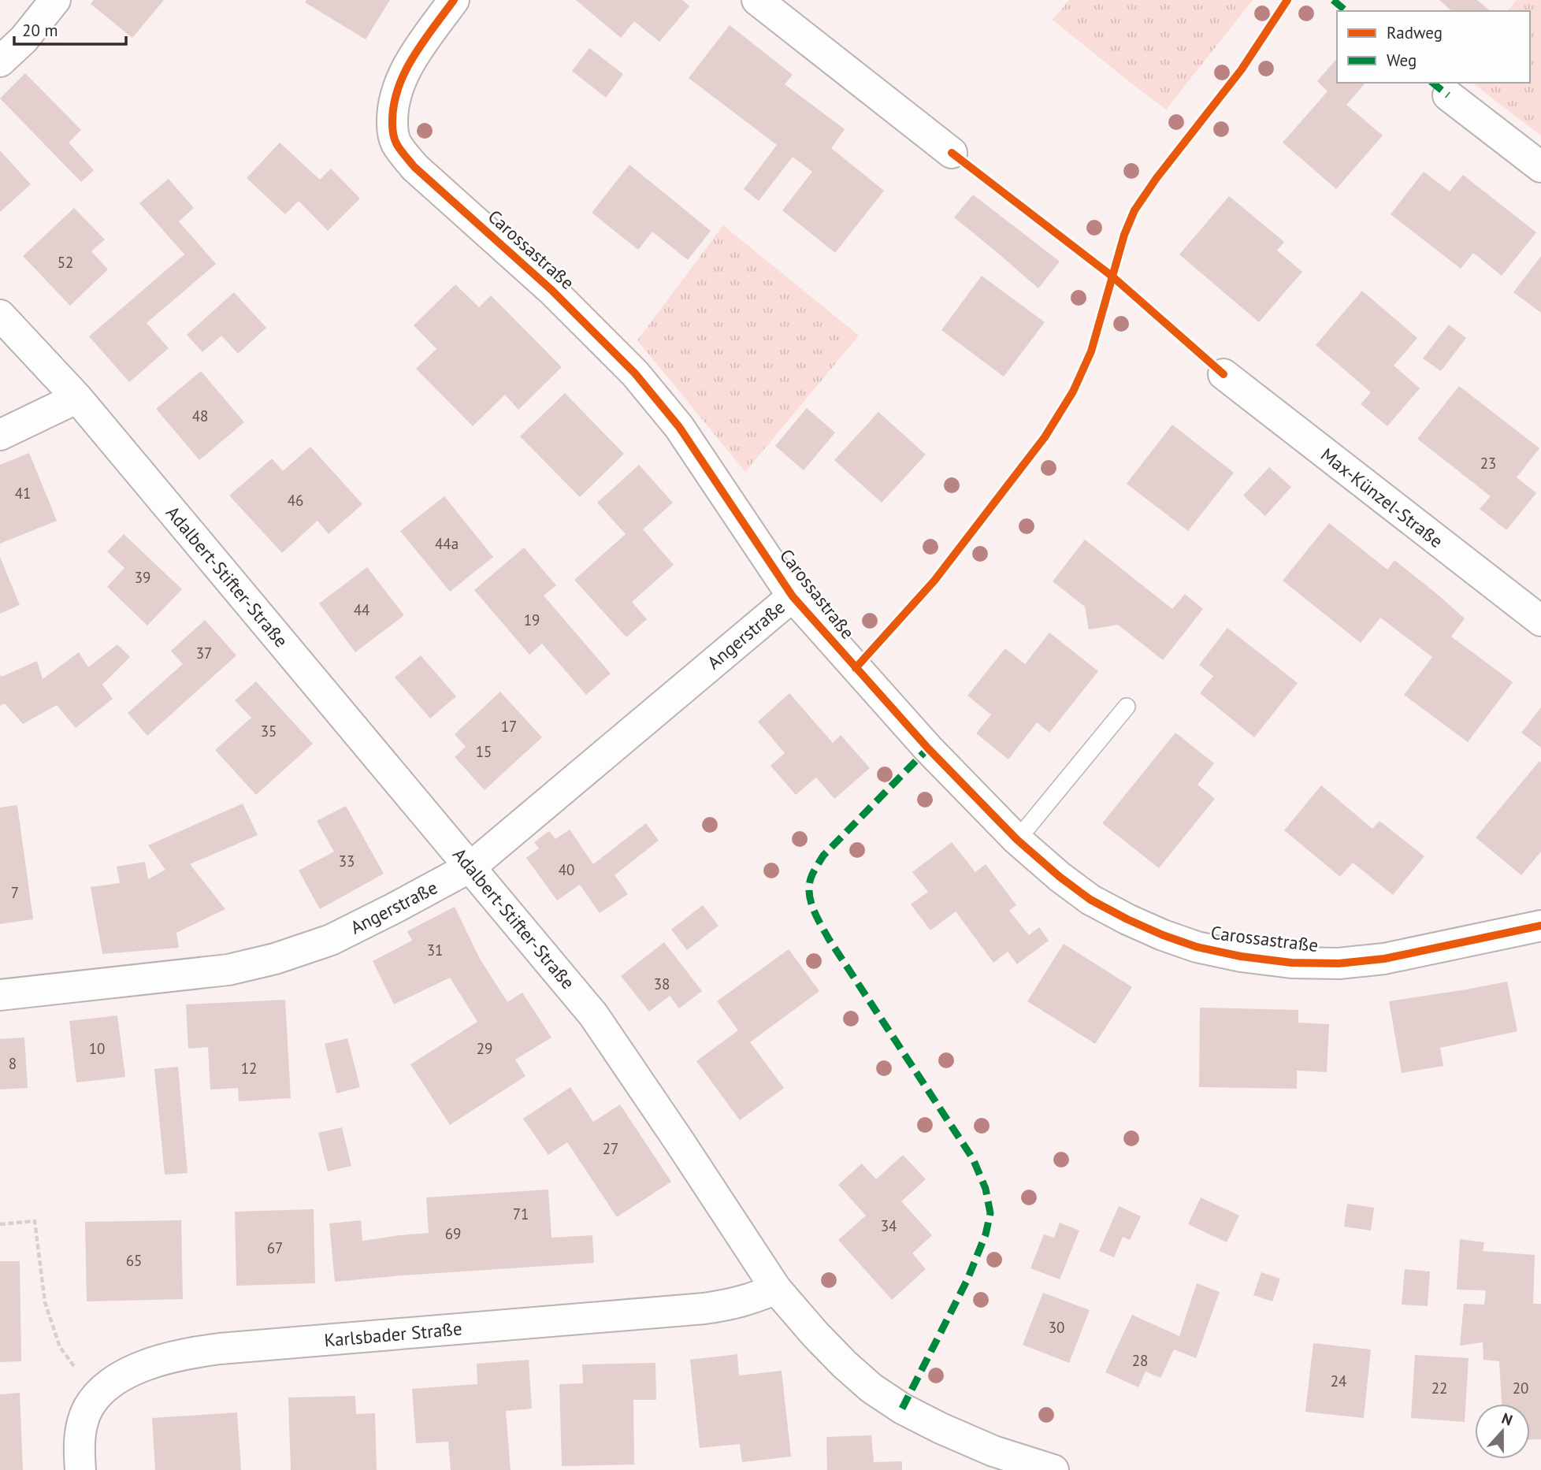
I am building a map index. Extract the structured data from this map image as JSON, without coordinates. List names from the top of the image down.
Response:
{
  "streets": {
    "street": [
      "Carossastraße",
      "Max-Künzel-Straße",
      "Adalbert-Stifter-Straße",
      "Angerstraße",
      "Karlsbader Straße"
    ]
  },
  "crossings": [
    ["Carossastraße", "Angerstraße"],
    ["Adalbert-Stifter-Straße", "Angerstraße"],
    ["Adalbert-Stifter-Straße", "Karlsbader Straße"]
  ],
  "house_numbers": [
    "52",
    "48",
    "23",
    "41",
    "46",
    "44a",
    "39",
    "44",
    "19",
    "37",
    "17",
    "35",
    "15",
    "33",
    "40",
    "7",
    "31",
    "38",
    "10",
    "29",
    "8",
    "12",
    "27",
    "71",
    "34",
    "69",
    "67",
    "65",
    "30",
    "28",
    "24",
    "22",
    "20"
  ],
  "legend": ["Radweg", "Weg"],
  "scale_bar": "20 m",
  "north": "top"
}
